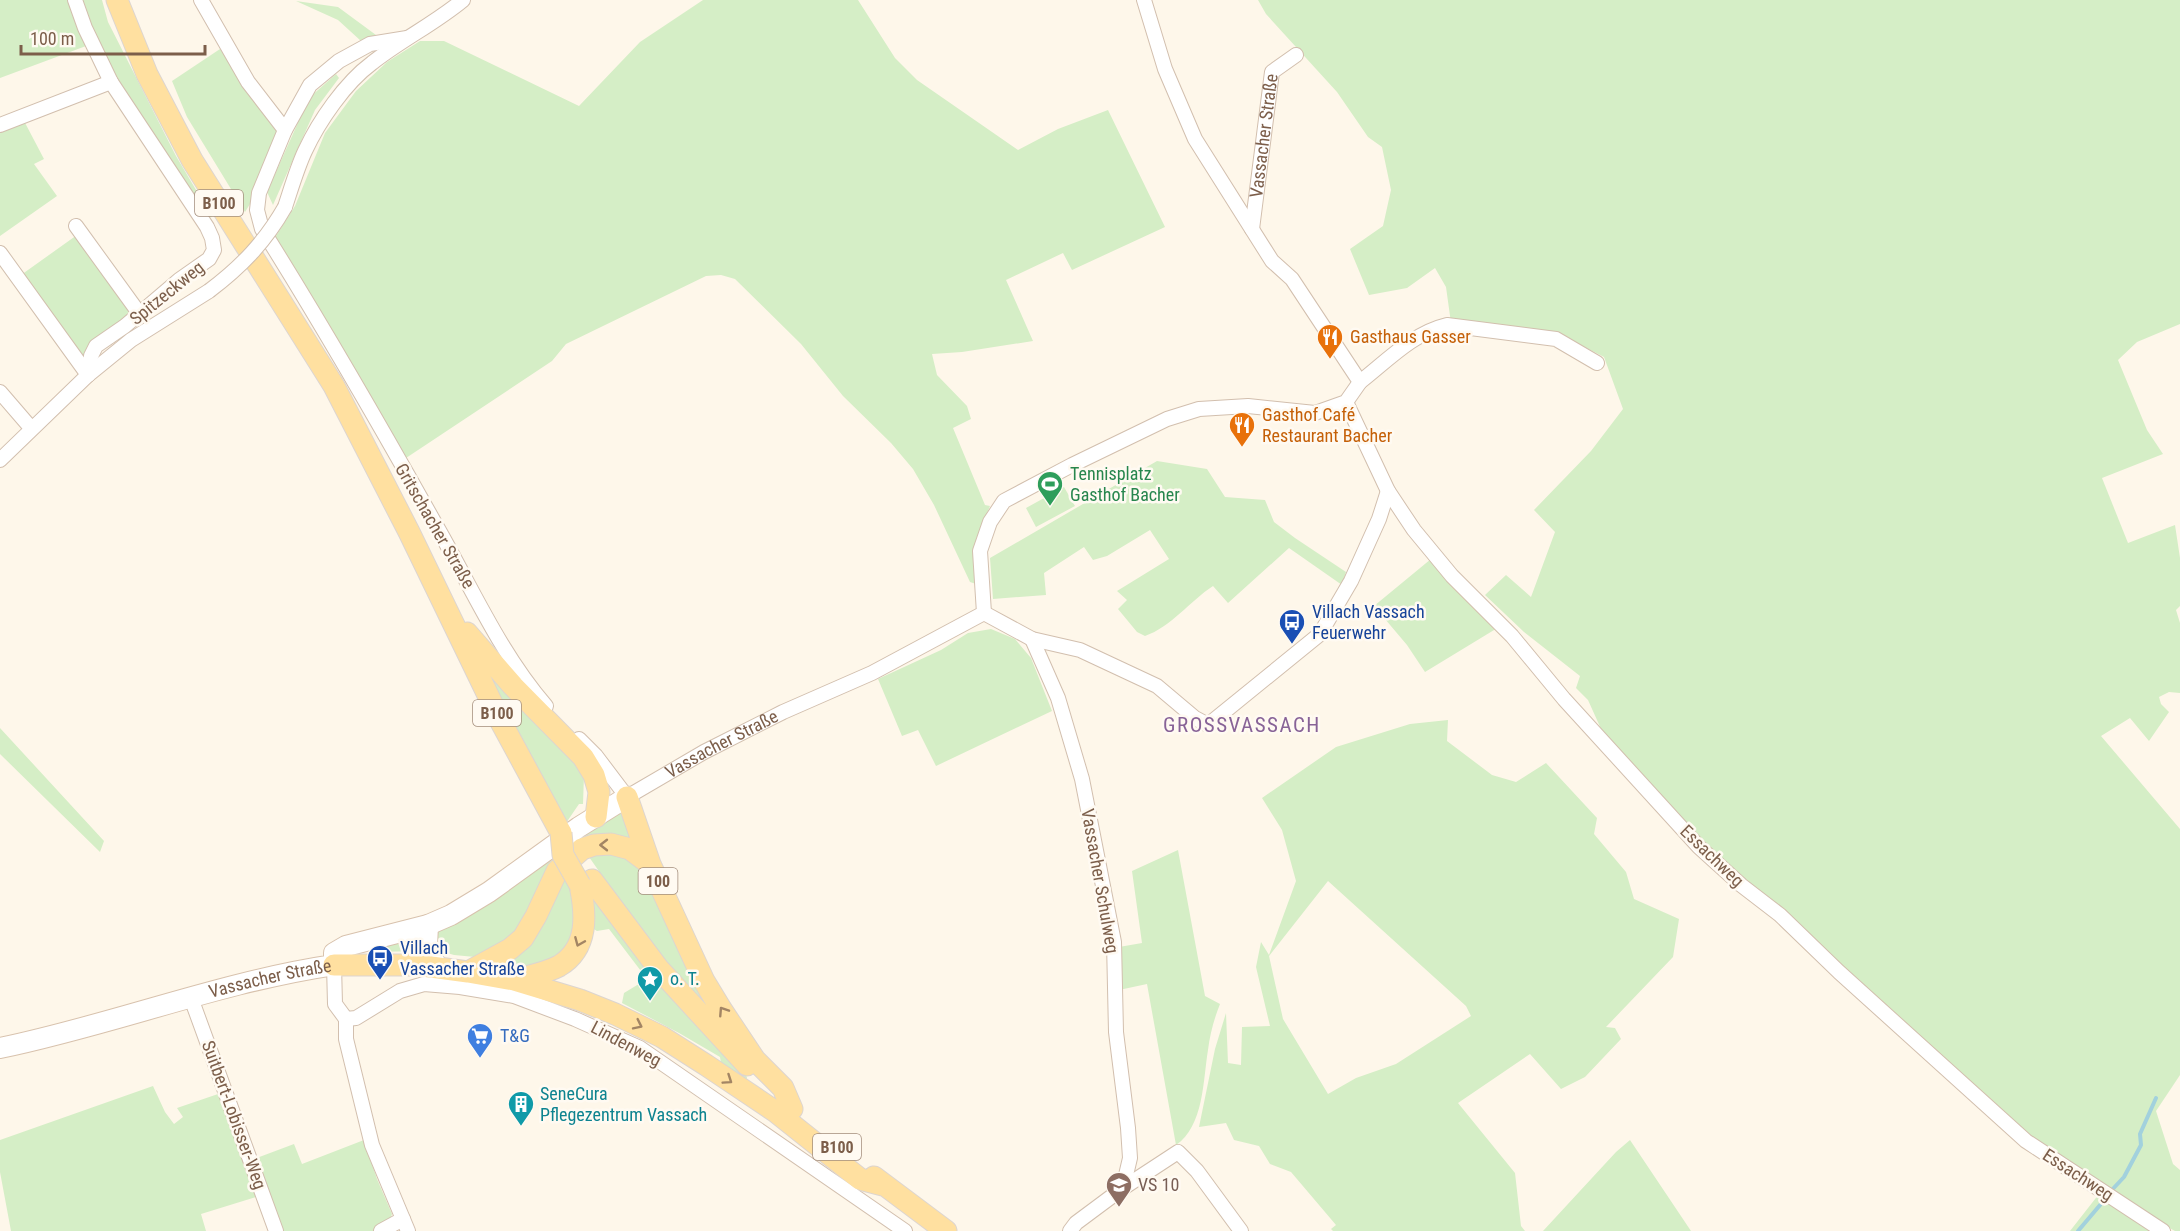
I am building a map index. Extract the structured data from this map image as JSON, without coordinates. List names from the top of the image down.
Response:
{
  "streets": {
    "main road": ["Vassacher Straße", "B100", "100"],
    "street": [
      "Spitzeckweg",
      "Gritschacher Straße",
      "Essachweg",
      "Vassacher Schulweg",
      "Lindenweg",
      "Suitbert-Lobisser-Weg"
    ]
  },
  "crossings": [
    ["Vassacher Straße", "Gritschacher Straße"],
    ["Vassacher Straße", "100"],
    ["Vassacher Straße", "Suitbert-Lobisser-Weg"],
    ["B100", "100"],
    ["Spitzeckweg", "Gritschacher Straße"],
    ["Gritschacher Straße", "100"]
  ],
  "districts": ["GROSSVASSACH"],
  "places": {
    "restaurant": ["Gasthaus Gasser", "Gasthof Café Restaurant Bacher"],
    "sports": ["Tennisplatz Gasthof Bacher"],
    "bus stop": ["Villach Vassach Feuerwehr", "Villach Vassacher Straße"],
    "place": ["o. T."],
    "supermarket": ["T&G"],
    "building": ["SeneCura Pflegezentrum Vassach"],
    "school or university": ["VS 10"]
  },
  "scale_bar": "100 m"
}
